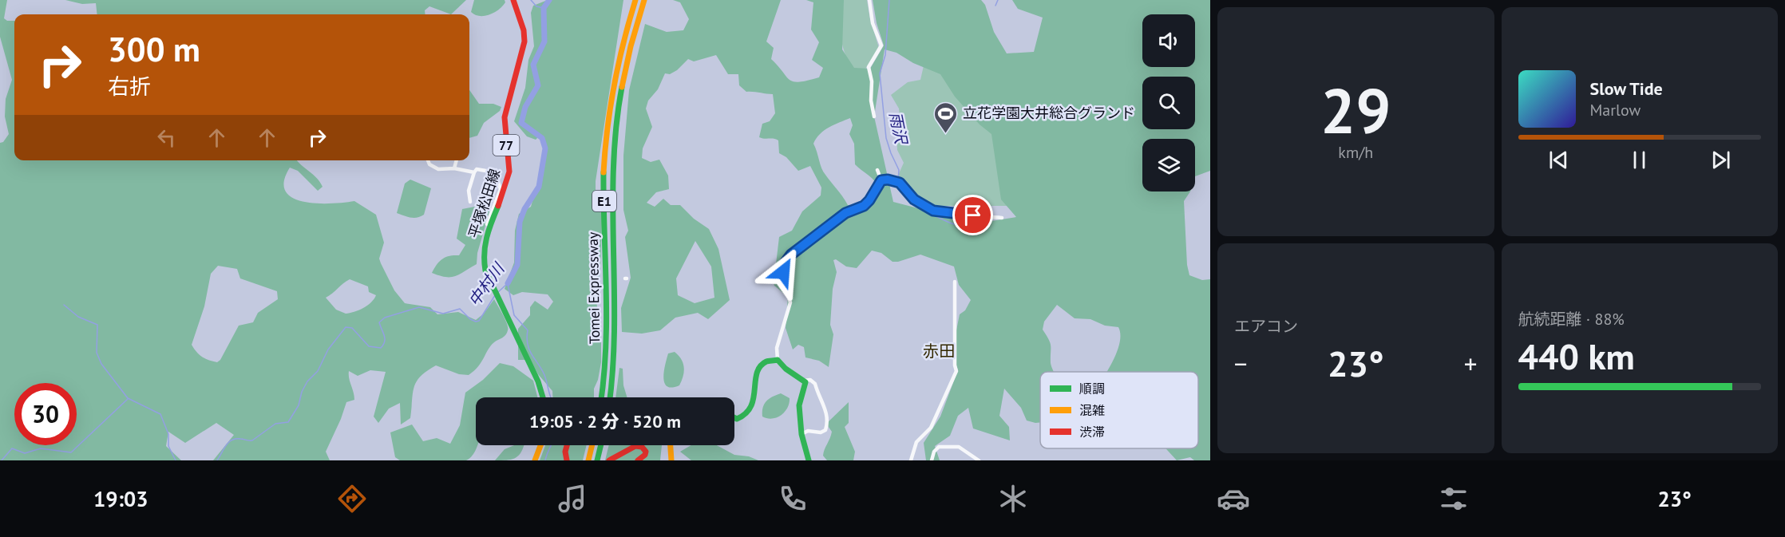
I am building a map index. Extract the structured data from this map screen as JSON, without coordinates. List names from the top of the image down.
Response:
{
  "streets": {
    "main road": [
      "77",
      "E1",
      "平塚松田線",
      "Tomei Expressway"
    ]
  },
  "districts": ["赤田"],
  "water": ["雨沢", "中村川"],
  "places": {
    "sports": ["立花学園大井総合グランド"]
  },
  "legend": ["順調", "混雑", "渋滞"],
  "page": {
    "tile": [
      ["29", "km/h"],
      "エアコン",
      ["航続距離 · 88%", "440 km"]
    ],
    "turn": ["300 m", "右折"],
    "song": ["Slow Tide", "Marlow"],
    "heat": ["−", "23°", "+"],
    "limit": "30",
    "trip": "19:05 · 2 分 · 520 m",
    "tabs": ["19:03", "23°"]
  }
}
